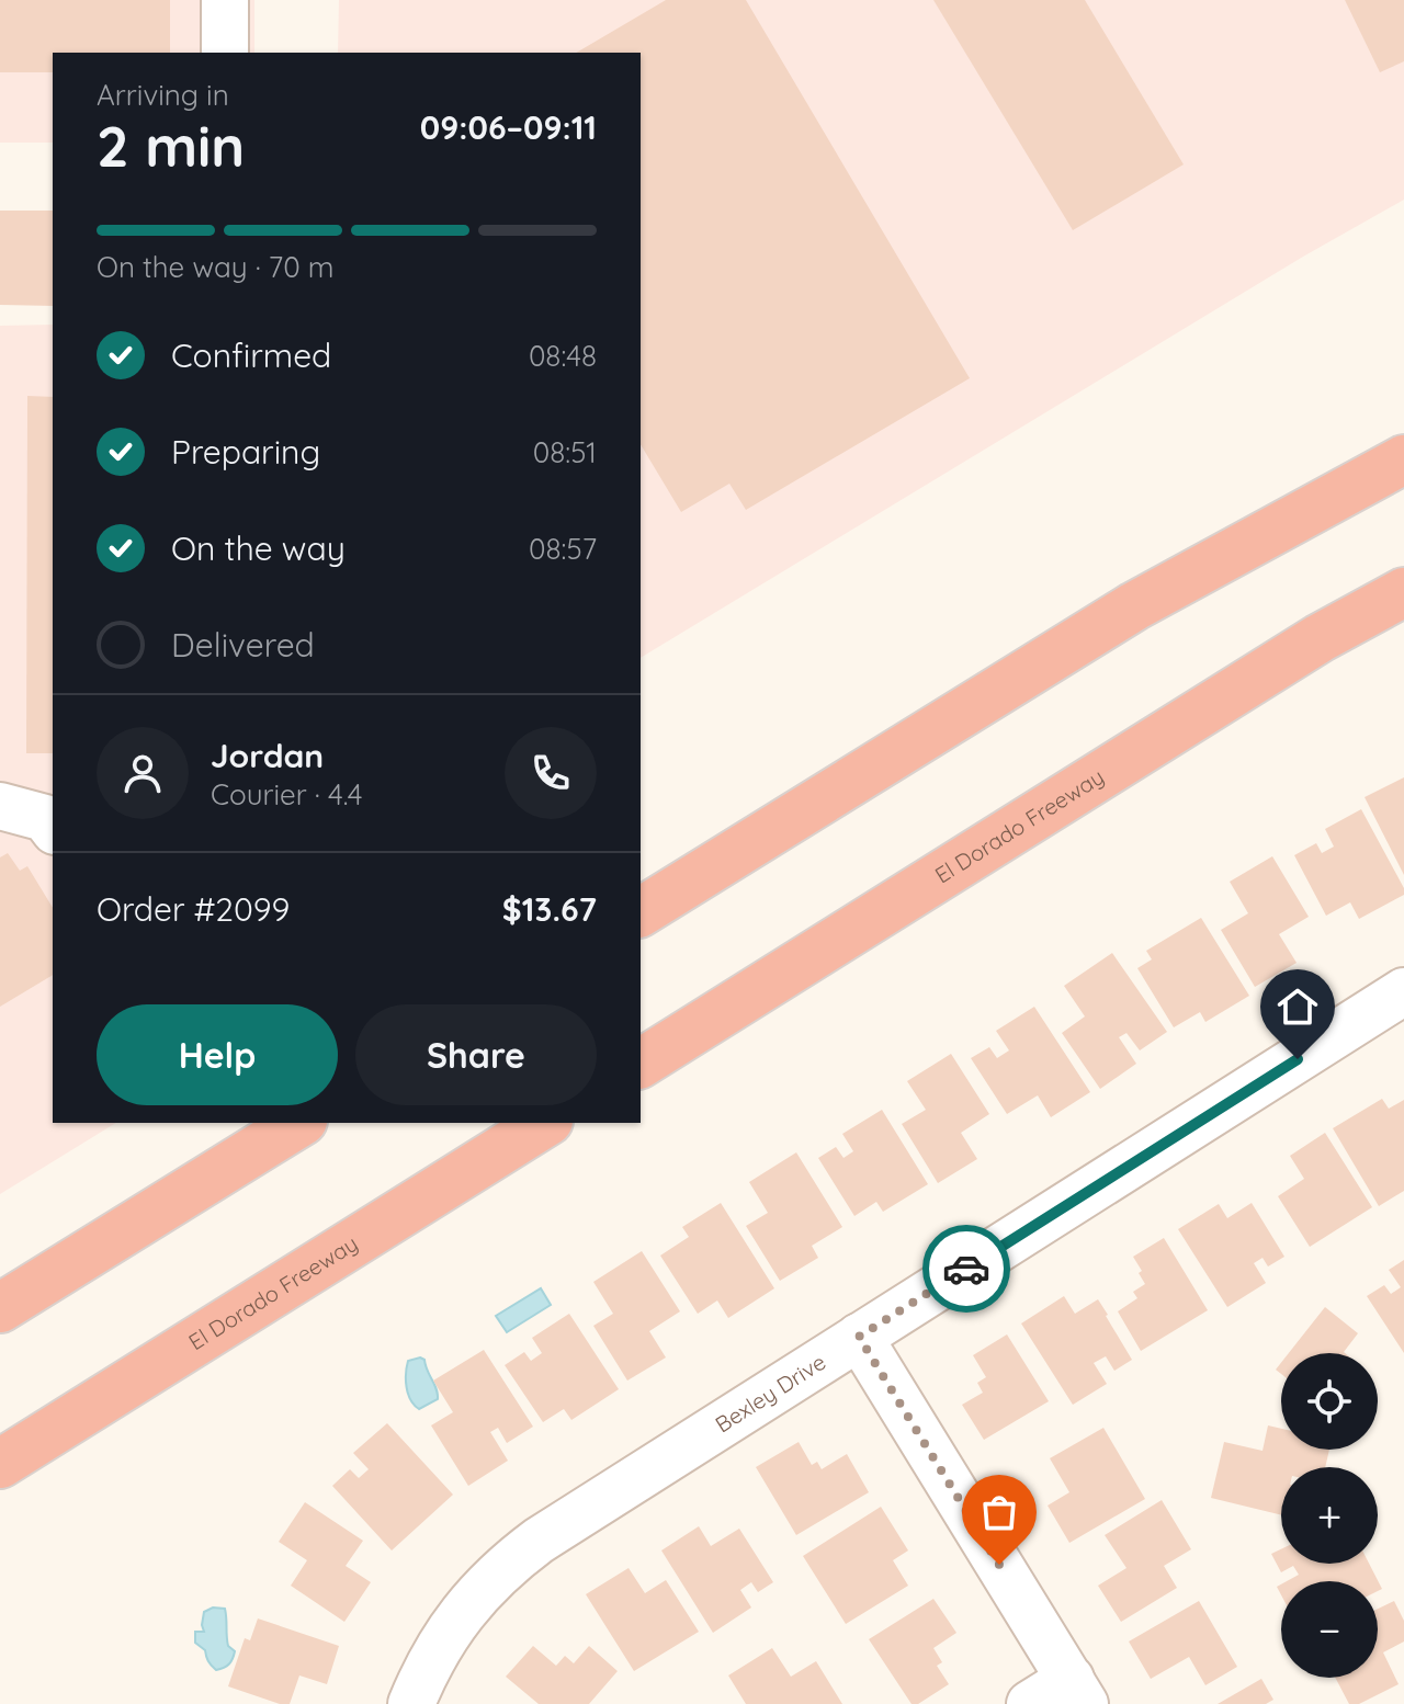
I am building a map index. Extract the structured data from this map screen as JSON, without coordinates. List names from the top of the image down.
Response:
{
  "streets": {
    "highway": ["El Dorado Freeway"],
    "street": ["Bexley Drive"]
  },
  "page": {
    "heading": ["2 min", "Arriving in", "09:06–09:11"],
    "panel": [
      "Jordan",
      "Courier · 4.4",
      "Order #2099",
      "$13.67"
    ],
    "bar": "On the way · 70 m",
    "list": [
      ["Confirmed", "08:48"],
      ["Preparing", "08:51"],
      ["On the way", "08:57"],
      "Delivered"
    ],
    "buttons": ["Help", "Share"],
    "map_buttons": ["+", "−"]
  }
}
